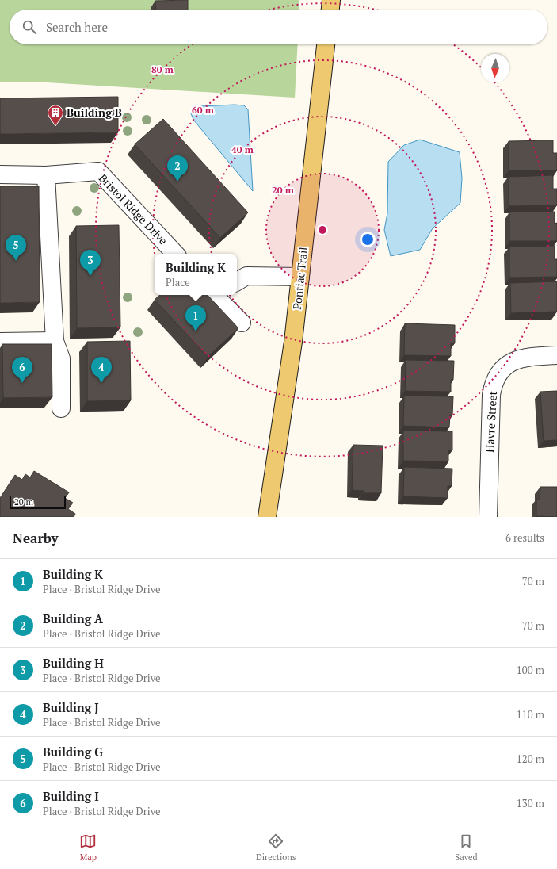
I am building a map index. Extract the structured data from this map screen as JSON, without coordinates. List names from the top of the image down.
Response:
{
  "streets": {
    "main road": ["Pontiac Trail"],
    "street": ["Bristol Ridge Drive", "Havre Street"]
  },
  "places": {
    "building": ["Building B"]
  },
  "scale_bar": "20 m",
  "north": "bottom",
  "page": {
    "search": "Search here",
    "pins": [
      "2",
      "5",
      "3",
      "1",
      "4",
      "6"
    ],
    "popup": ["Building K", "Place"],
    "scale": "20 m",
    "heading": ["Nearby", "6 results"],
    "list": [
      {
        "mark": "1",
        "name": "Building K",
        "note": "Place · Bristol Ridge Drive",
        "value": "70 m"
      },
      {
        "mark": "2",
        "name": "Building A",
        "note": "Place · Bristol Ridge Drive",
        "value": "70 m"
      },
      {
        "mark": "3",
        "name": "Building H",
        "note": "Place · Bristol Ridge Drive",
        "value": "100 m"
      },
      {
        "mark": "4",
        "name": "Building J",
        "note": "Place · Bristol Ridge Drive",
        "value": "110 m"
      },
      {
        "mark": "5",
        "name": "Building G",
        "note": "Place · Bristol Ridge Drive",
        "value": "120 m"
      },
      {
        "mark": "6",
        "name": "Building I",
        "note": "Place · Bristol Ridge Drive",
        "value": "130 m"
      }
    ],
    "nav": ["Map", "Directions", "Saved"]
  },
  "rings": [
    "80 m",
    "60 m",
    "40 m",
    "20 m"
  ]
}
